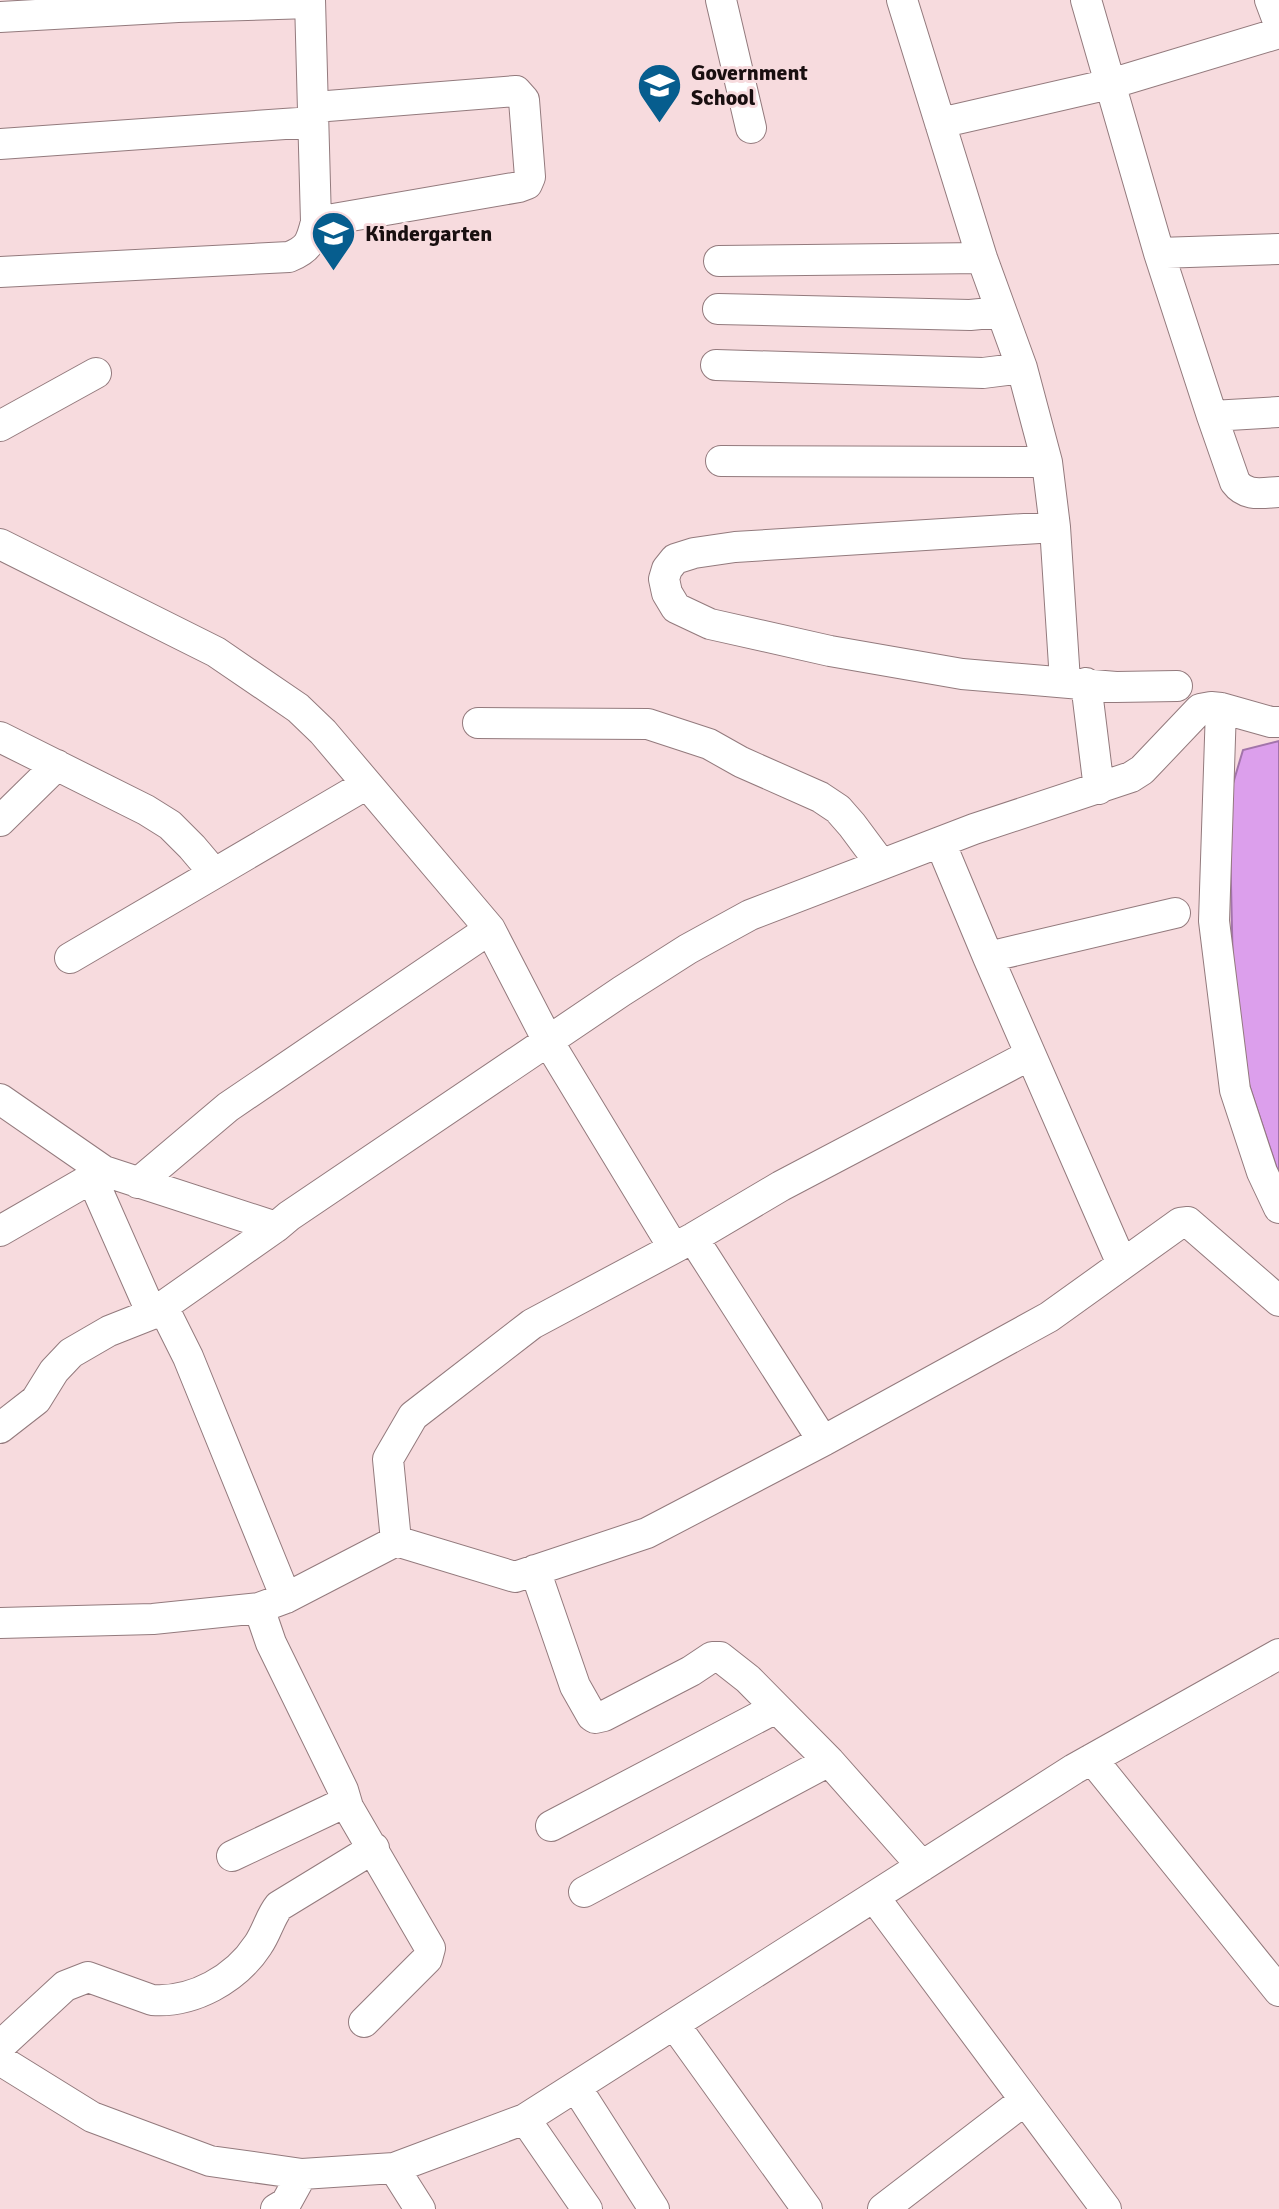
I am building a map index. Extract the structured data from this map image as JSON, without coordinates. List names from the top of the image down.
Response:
{
  "places": {
    "school or university": ["Government School", "Kindergarten"]
  }
}
